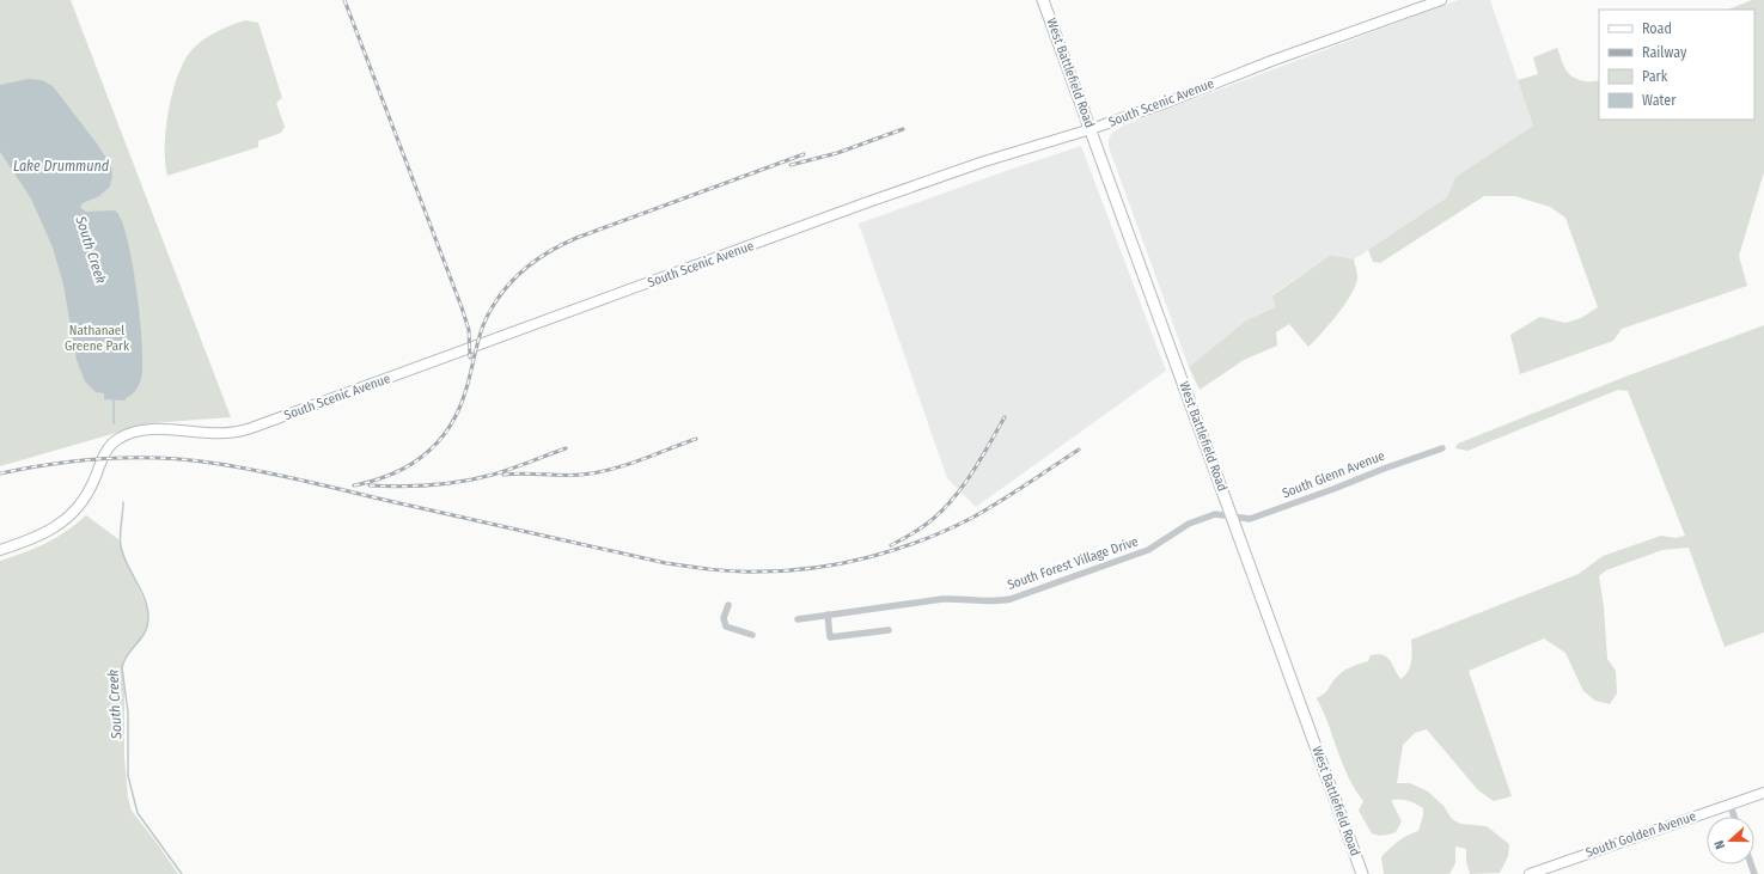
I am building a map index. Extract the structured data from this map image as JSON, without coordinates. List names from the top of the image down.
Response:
{
  "streets": {
    "main road": ["West Battlefield Road", "South Scenic Avenue", "South Golden Avenue"],
    "street": ["South Glenn Avenue", "South Forest Village Drive"]
  },
  "crossings": [
    ["West Battlefield Road", "South Scenic Avenue"],
    ["West Battlefield Road", "South Glenn Avenue"],
    ["West Battlefield Road", "South Forest Village Drive"],
    ["South Glenn Avenue", "South Forest Village Drive"]
  ],
  "water": ["Lake Drummund", "South Creek"],
  "parks": ["Nathanael Greene Park"],
  "legend": [
    "Road",
    "Railway",
    "Park",
    "Water"
  ],
  "north": "left"
}
